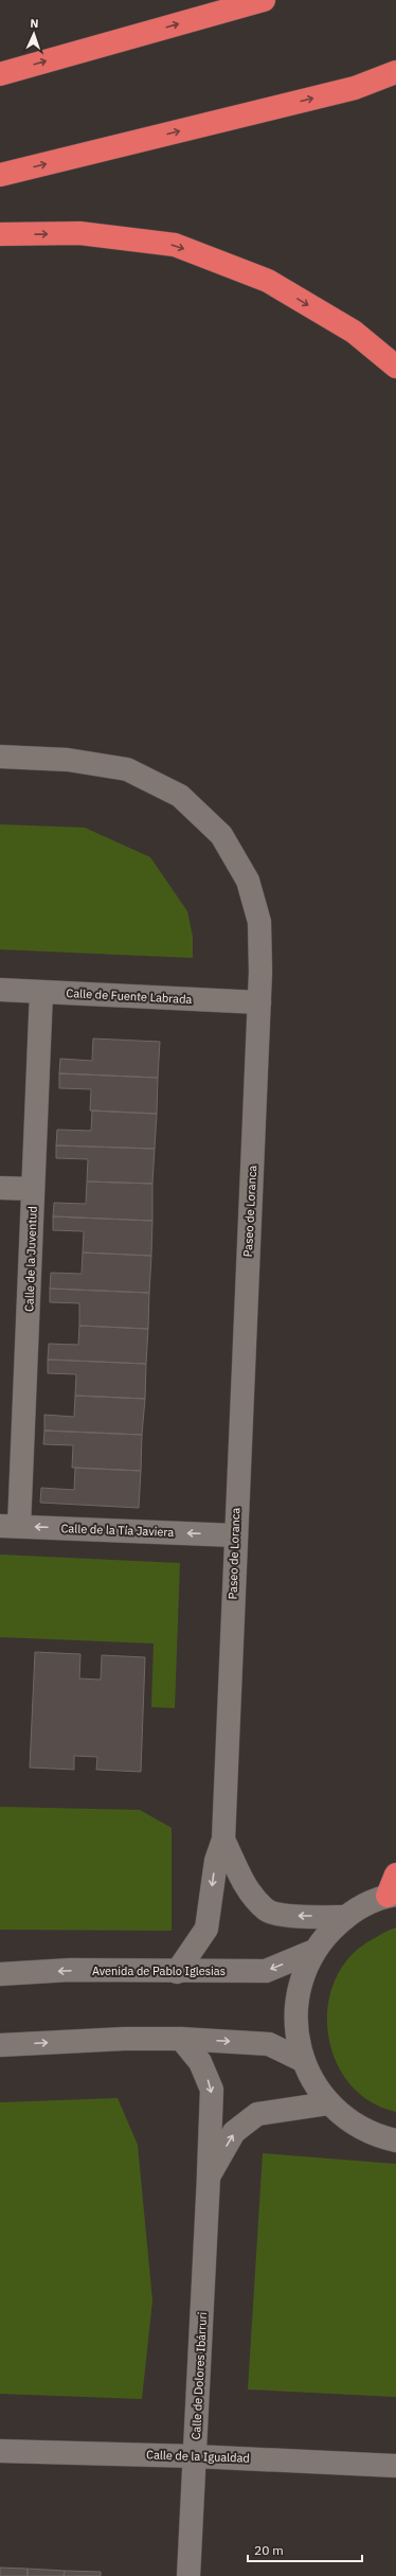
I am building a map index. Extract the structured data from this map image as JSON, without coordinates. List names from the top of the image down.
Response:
{
  "streets": {
    "street": [
      "Calle de Fuente Labrada",
      "Paseo de Loranca",
      "Calle de la Juventud",
      "Calle de la Tía Javiera",
      "Avenida de Pablo Iglesias",
      "Calle de Dolores Ibárruri",
      "Calle de la Igualdad"
    ]
  },
  "crossings": [
    ["Calle de Fuente Labrada", "Paseo de Loranca"],
    ["Calle de Fuente Labrada", "Calle de la Juventud"],
    ["Paseo de Loranca", "Calle de la Tía Javiera"],
    ["Paseo de Loranca", "Avenida de Pablo Iglesias"],
    ["Calle de la Juventud", "Calle de la Tía Javiera"],
    ["Calle de Dolores Ibárruri", "Calle de la Igualdad"]
  ],
  "one_way": ["Calle de la Tía Javiera"],
  "scale_bar": "20 m",
  "north": "top"
}
